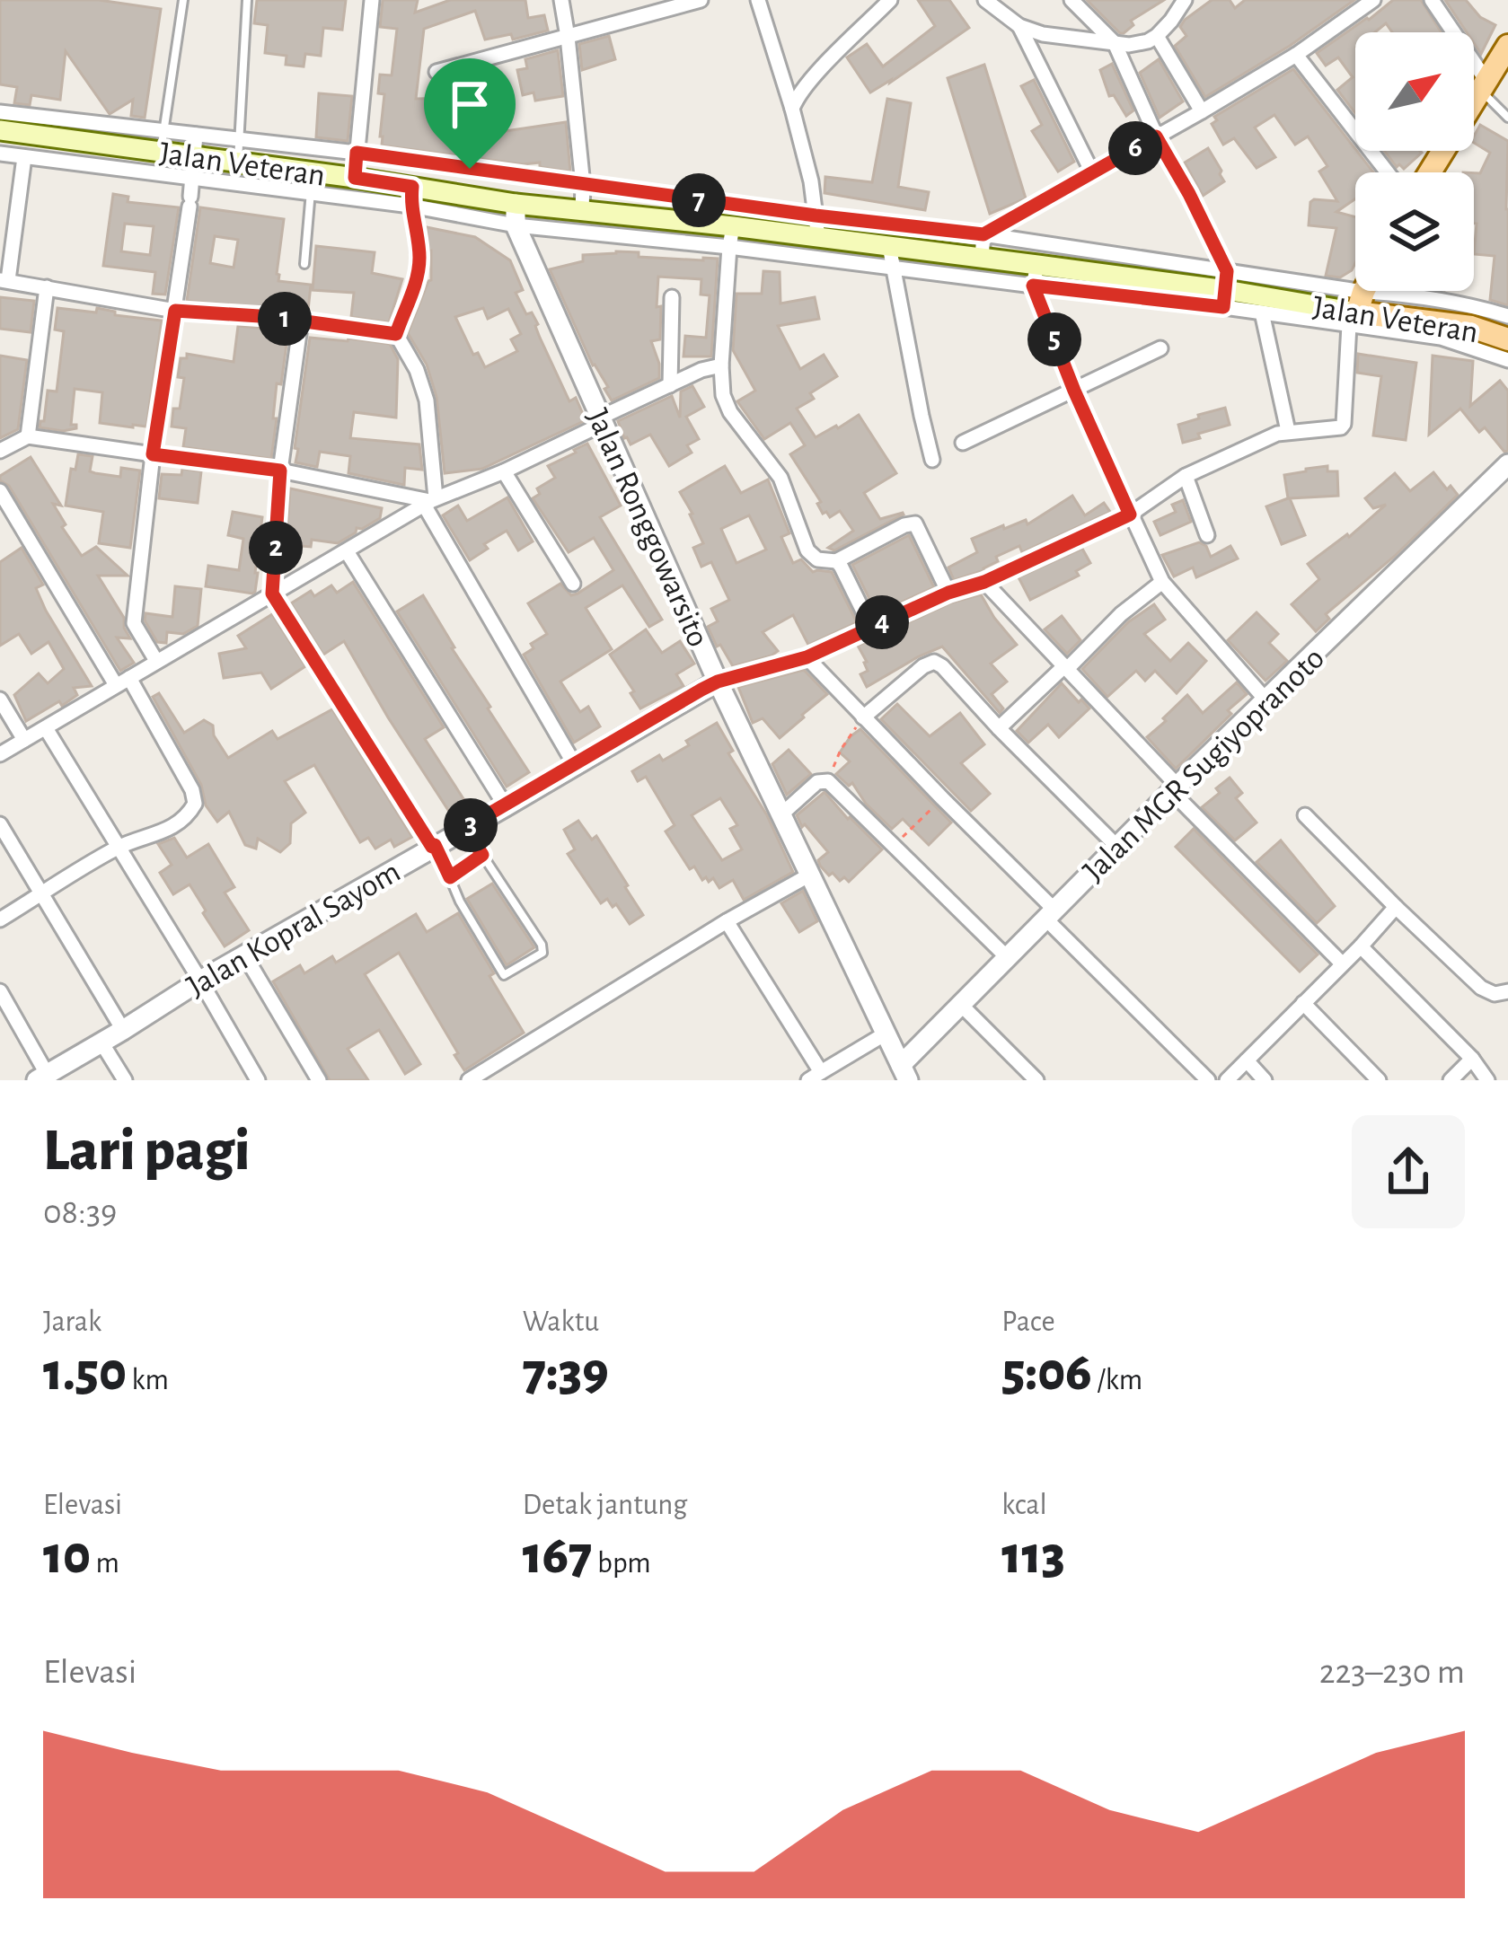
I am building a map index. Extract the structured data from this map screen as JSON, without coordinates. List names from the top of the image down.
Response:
{
  "streets": {
    "main road": ["Jalan Veteran"],
    "street": ["Jalan Ronggowarsito", "Jalan MGR Sugiyopranoto", "Jalan Kopral Sayom"]
  },
  "crossings": [
    ["Jalan Veteran", "Jalan Ronggowarsito"],
    ["Jalan Ronggowarsito", "Jalan MGR Sugiyopranoto"],
    ["Jalan Ronggowarsito", "Jalan Kopral Sayom"]
  ],
  "north": "top right",
  "page": {
    "pins": [
      "6",
      "7",
      "1",
      "5",
      "2",
      "4",
      "3"
    ],
    "heading": ["Lari pagi", "08:39"],
    "stats": [
      ["Jarak", "1.50 km"],
      ["Waktu", "7:39"],
      ["Pace", "5:06 /km"],
      ["Elevasi", "10 m"],
      ["Detak jantung", "167 bpm"],
      ["kcal", "113"]
    ],
    "chart": ["Elevasi", "223–230 m"]
  }
}
